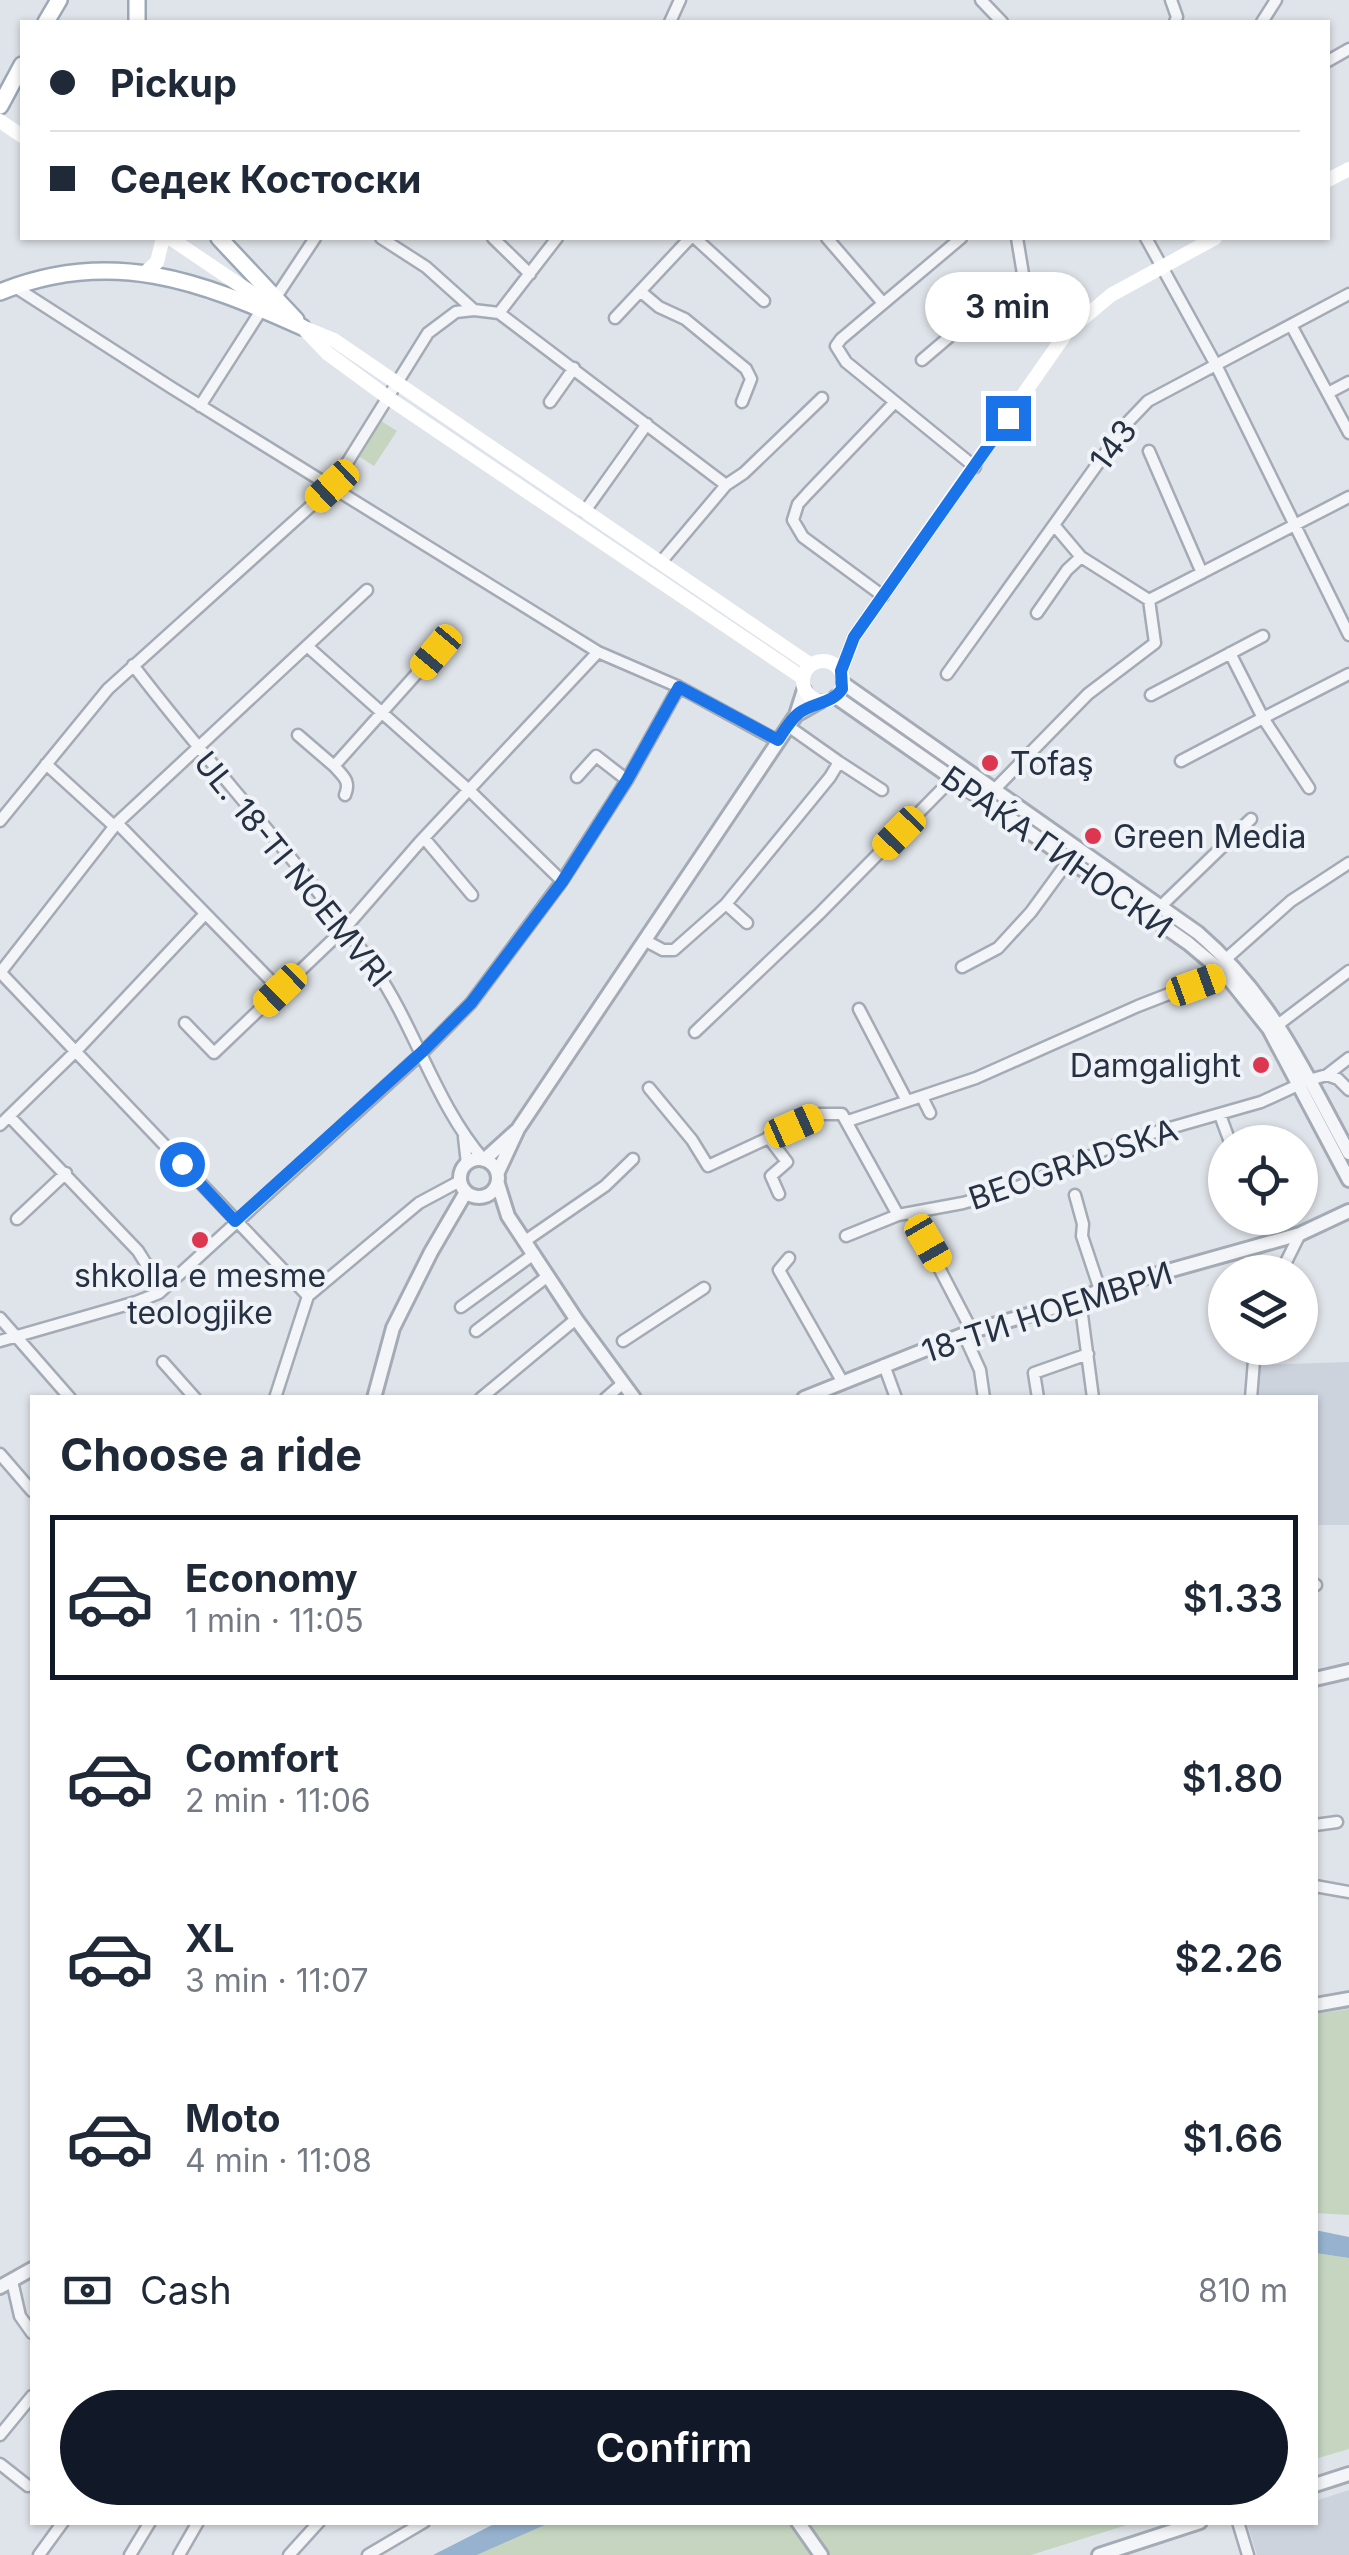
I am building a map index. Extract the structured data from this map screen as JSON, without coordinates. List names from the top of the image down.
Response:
{
  "streets": {
    "main road": ["БРАЌА ГИНОСКИ"],
    "street": [
      "143",
      "UL. 18-TI NOEMVRI",
      "BEOGRADSKA",
      "18-ТИ НОЕМВРИ"
    ]
  },
  "crossings": [
    ["БРАЌА ГИНОСКИ", "BEOGRADSKA"]
  ],
  "places": [
    "Tofaş",
    "Green Media",
    "Damgalight",
    "shkolla e mesme teologjike"
  ],
  "page": {
    "banner": ["Pickup", "Седек Костоски"],
    "bubble": "3 min",
    "heading": "Choose a ride",
    "list": [
      {
        "name": "Economy",
        "note": "1 min · 11:05",
        "value": "$1.33"
      },
      {
        "name": "Comfort",
        "note": "2 min · 11:06",
        "value": "$1.80"
      },
      {
        "name": "XL",
        "note": "3 min · 11:07",
        "value": "$2.26"
      },
      {
        "name": "Moto",
        "note": "4 min · 11:08",
        "value": "$1.66"
      }
    ],
    "pay": ["Cash", "810 m"],
    "buttons": "Confirm"
  }
}
